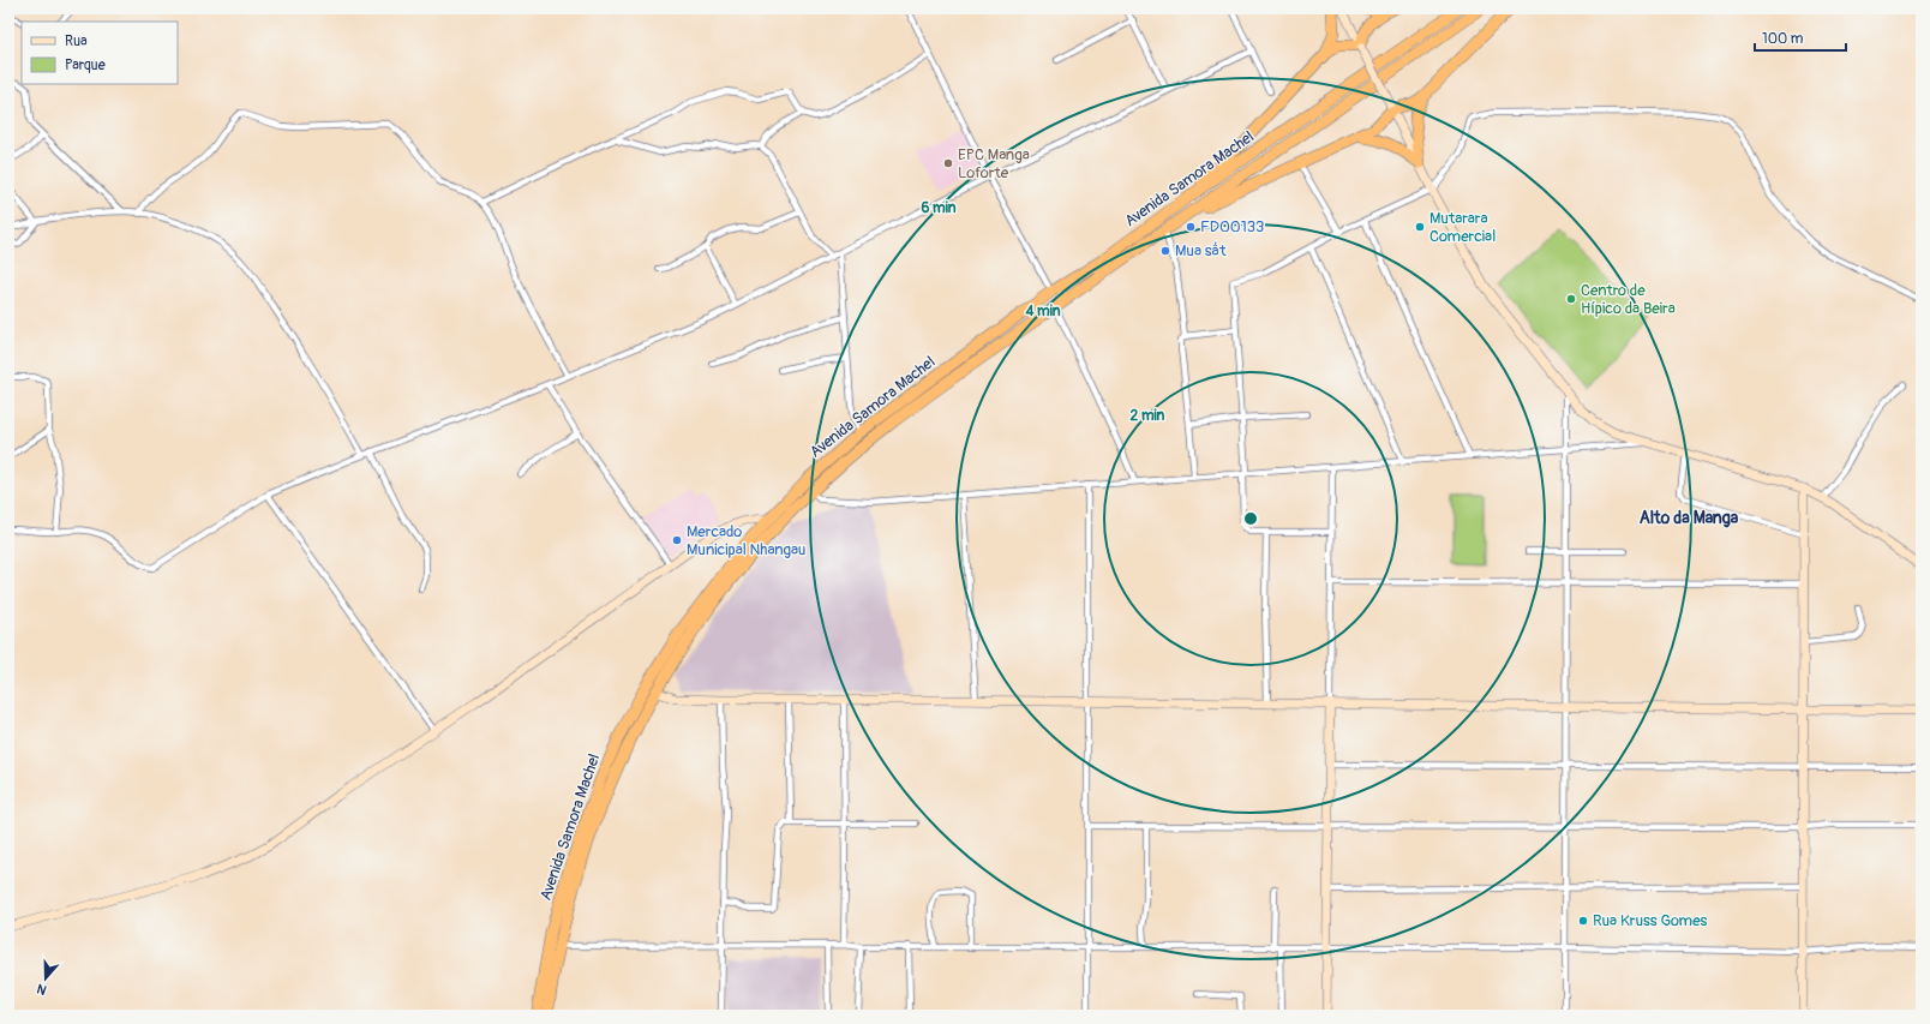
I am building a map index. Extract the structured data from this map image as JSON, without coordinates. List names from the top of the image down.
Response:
{
  "streets": {
    "highway": ["Avenida Samora Machel"]
  },
  "districts": ["Alto da Manga"],
  "places": [
    "EPC Manga Loforte",
    "FD00133",
    "Mutarara Comercial",
    "Mua sắt",
    "Centro de Hípico da Beira",
    "Mercado Municipal Nhangau",
    "Rua Kruss Gomes"
  ],
  "legend": ["Rua", "Parque"],
  "scale_bar": "100 m",
  "north": "bottom",
  "rings": ["6 min", "4 min", "2 min"]
}
